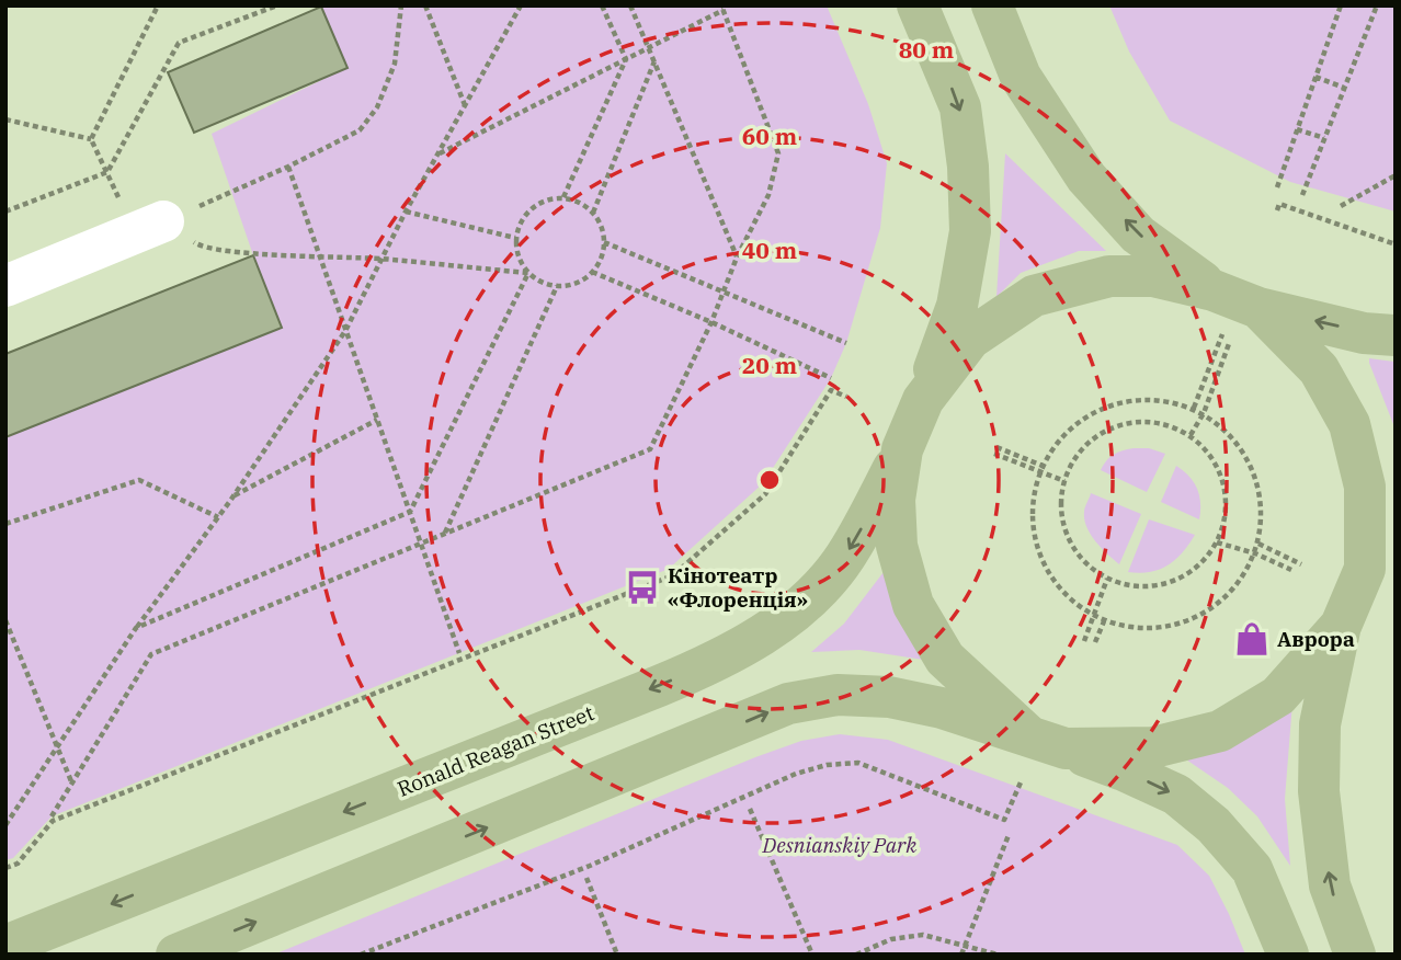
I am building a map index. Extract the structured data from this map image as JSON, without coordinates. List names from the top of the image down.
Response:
{
  "streets": {
    "main road": ["Ronald Reagan Street"]
  },
  "parks": ["Desnianskiy Park"],
  "places": {
    "bus stop": ["Кінотеатр «Флоренція»"],
    "shop": ["Аврора"]
  },
  "rings": [
    "80 m",
    "60 m",
    "40 m",
    "20 m"
  ]
}
